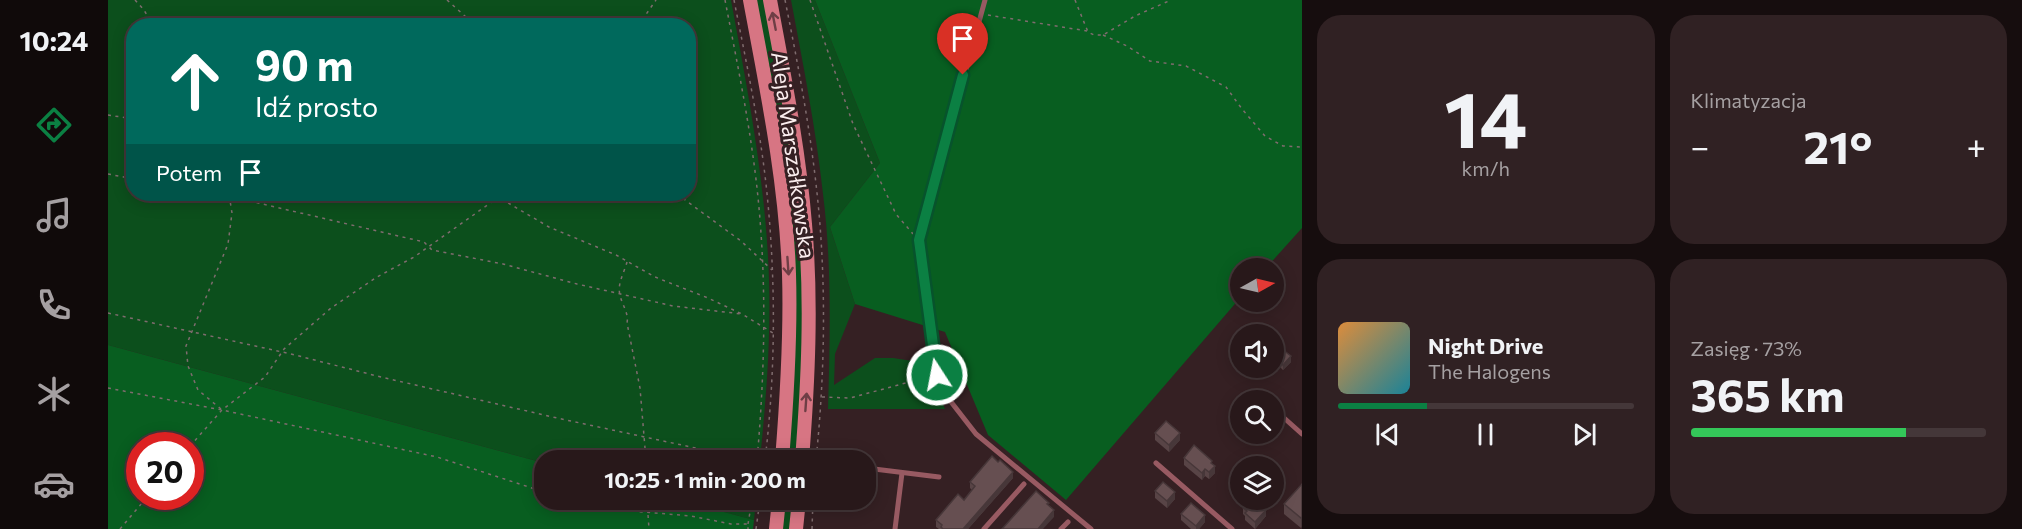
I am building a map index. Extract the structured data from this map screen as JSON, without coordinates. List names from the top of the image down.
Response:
{
  "streets": {
    "main road": ["Aleja Marszałkowska"]
  },
  "north": "right",
  "page": {
    "tabs": "10:24",
    "tile": [
      ["14", "km/h"],
      "Klimatyzacja",
      ["Zasięg · 73%", "365 km"]
    ],
    "turn": ["90 m", "Idź prosto"],
    "heat": ["−", "21°", "+"],
    "then": "Potem",
    "song": ["Night Drive", "The Halogens"],
    "limit": "20",
    "trip": "10:25 · 1 min · 200 m"
  }
}
